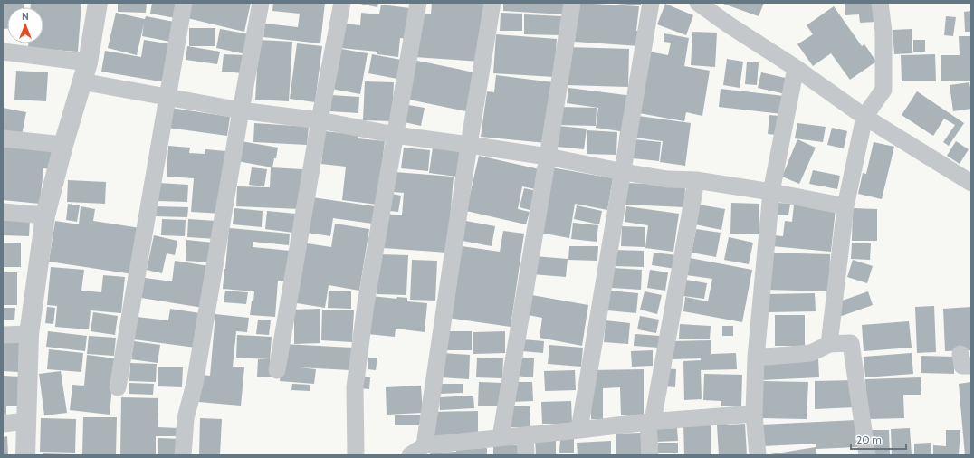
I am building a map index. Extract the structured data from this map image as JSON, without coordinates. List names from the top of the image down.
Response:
{
  "scale_bar": "20 m",
  "north": "top"
}
